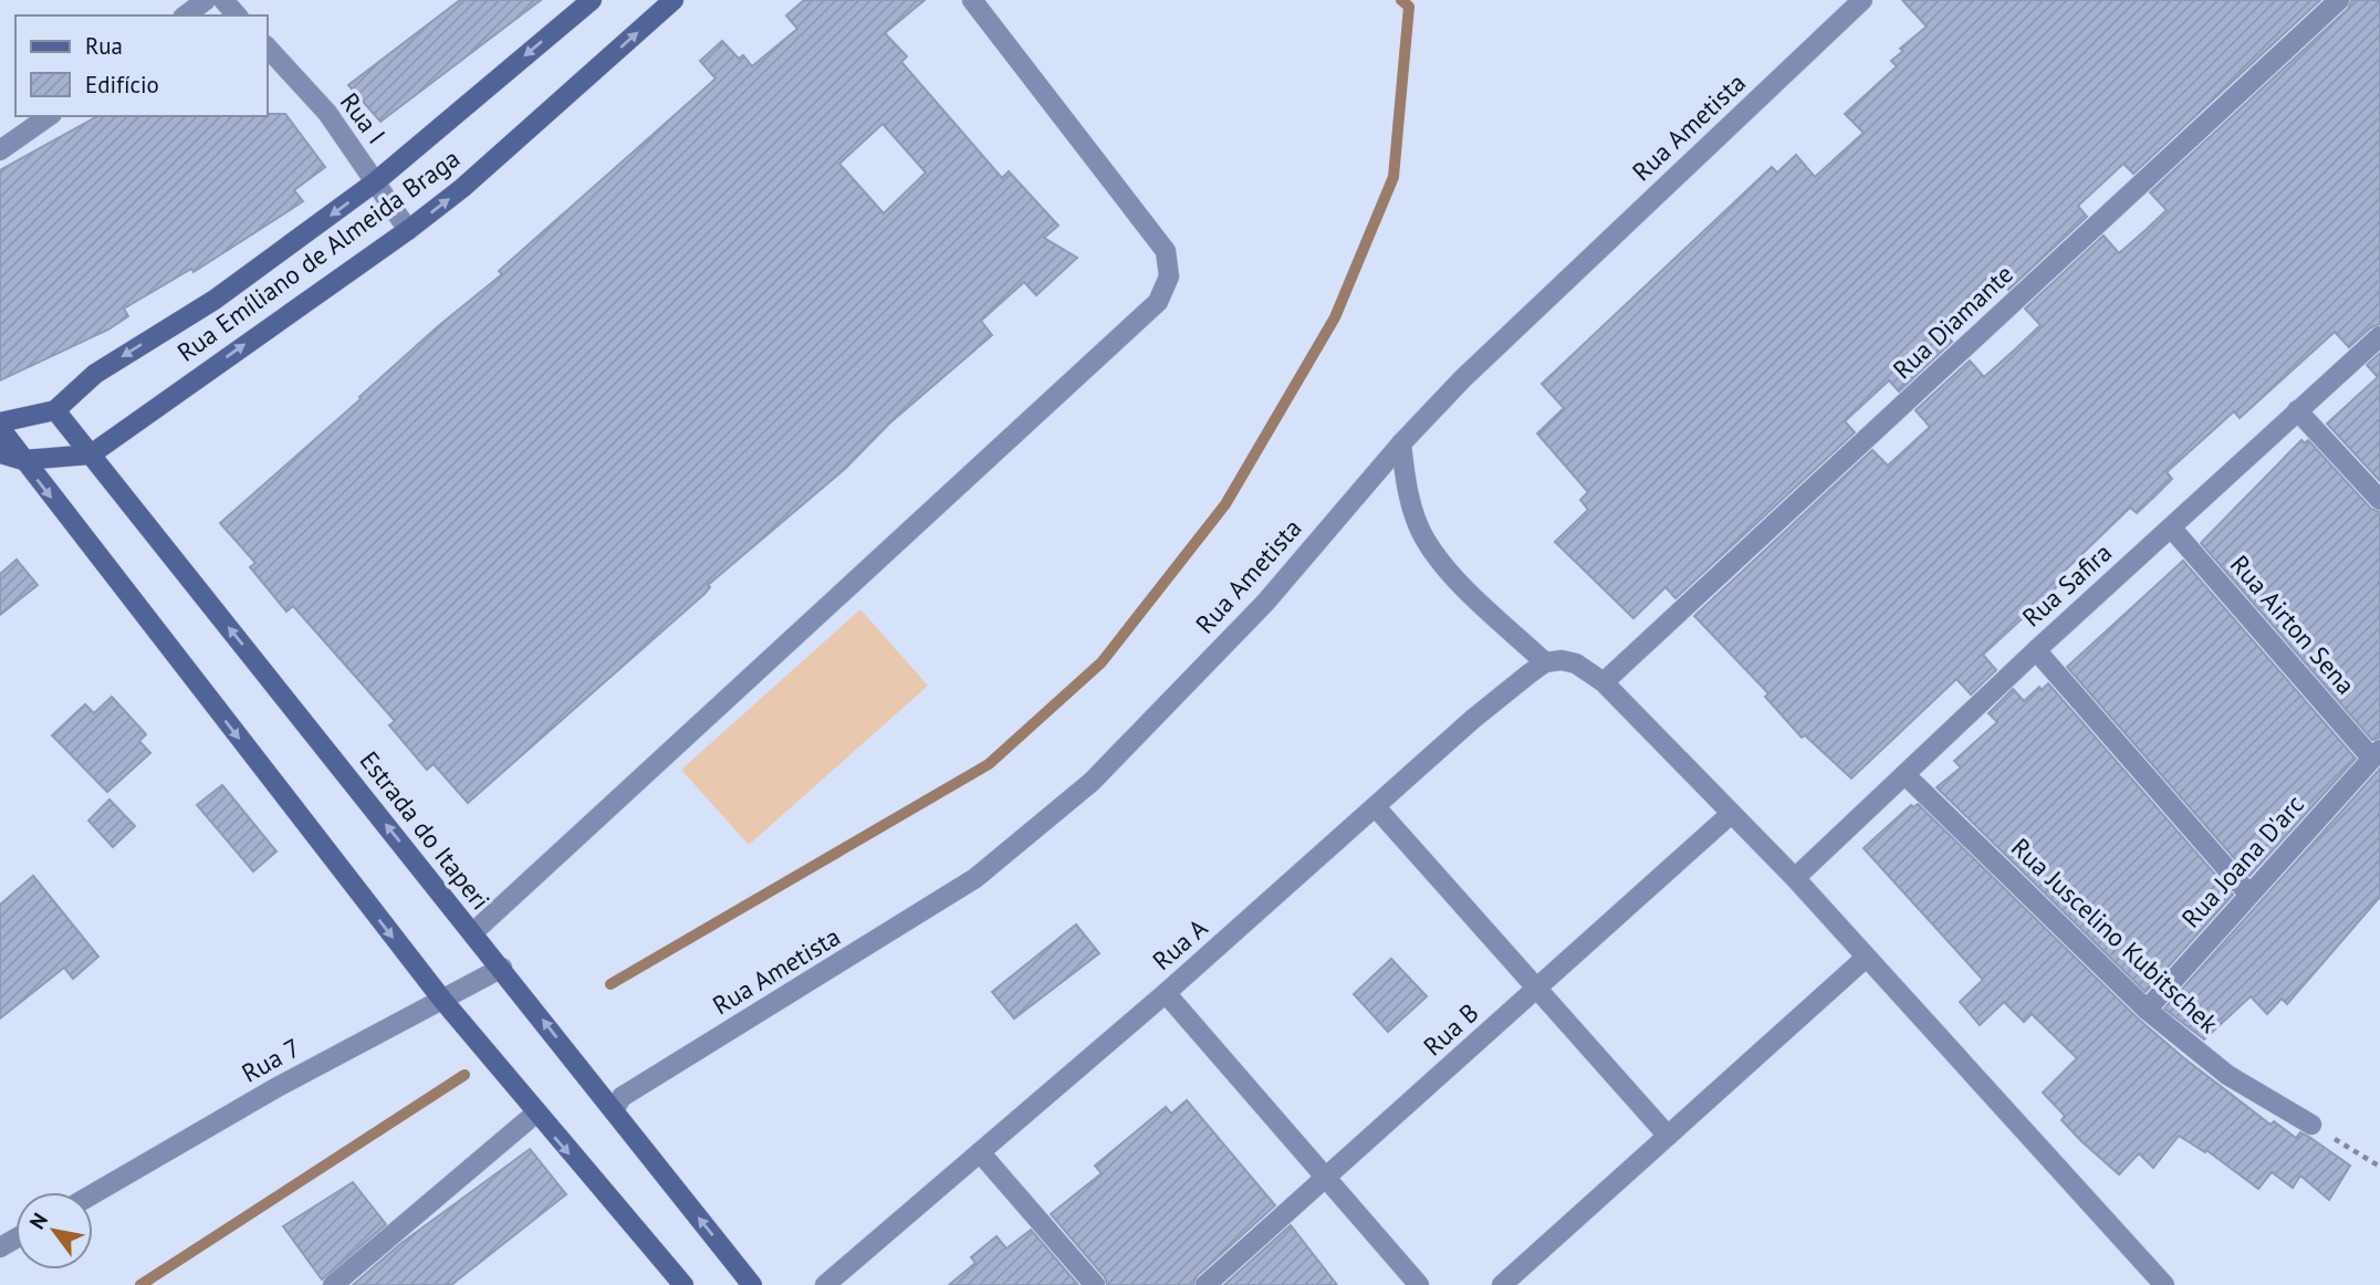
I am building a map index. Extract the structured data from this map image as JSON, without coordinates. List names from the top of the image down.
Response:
{
  "streets": {
    "street": [
      "Rua I",
      "Rua Ametista",
      "Rua Emíliano de Almeida Braga",
      "Rua Diamante",
      "Rua Safira",
      "Rua Airton Sena",
      "Estrada do Itaperi",
      "Rua Joana D'arc",
      "Rua Juscelino Kubitschek",
      "Rua A",
      "Rua B",
      "Rua 7"
    ]
  },
  "crossings": [
    ["Rua I", "Rua Emíliano de Almeida Braga"],
    ["Rua Ametista", "Estrada do Itaperi"],
    ["Rua Emíliano de Almeida Braga", "Estrada do Itaperi"],
    ["Rua Safira", "Rua Airton Sena"],
    ["Rua Safira", "Rua Juscelino Kubitschek"],
    ["Rua Airton Sena", "Rua Joana D'arc"],
    ["Estrada do Itaperi", "Rua 7"],
    ["Rua Joana D'arc", "Rua Juscelino Kubitschek"]
  ],
  "legend": ["Rua", "Edifício"],
  "north": "top left"
}
